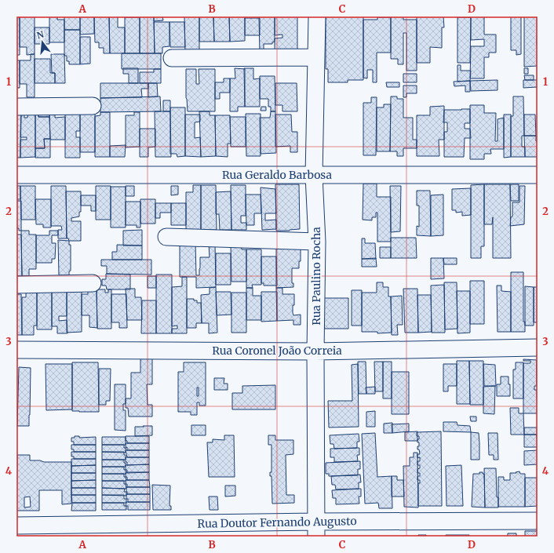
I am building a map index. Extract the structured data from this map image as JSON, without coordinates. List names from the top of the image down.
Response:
{
  "streets": {
    "street": [
      "Rua Geraldo Barbosa",
      "Rua Paulino Rocha",
      "Rua Coronel João Correia",
      "Rua Doutor Fernando Augusto"
    ]
  },
  "crossings": [
    ["Rua Geraldo Barbosa", "Rua Paulino Rocha"],
    ["Rua Paulino Rocha", "Rua Coronel João Correia"],
    ["Rua Paulino Rocha", "Rua Doutor Fernando Augusto"]
  ],
  "north": "top",
  "grid": {
    "columns": [
      "A",
      "B",
      "C",
      "D"
    ],
    "rows": [
      "1",
      "2",
      "3",
      "4"
    ]
  }
}
